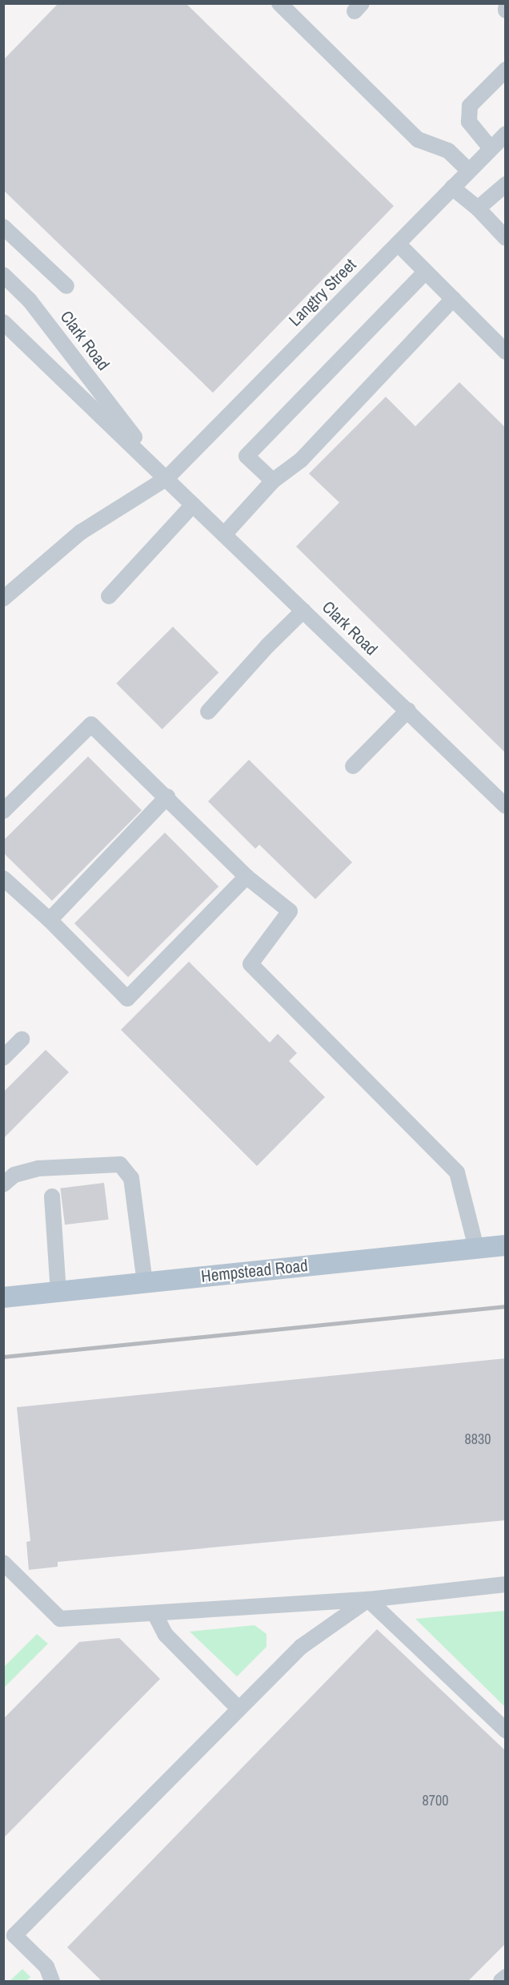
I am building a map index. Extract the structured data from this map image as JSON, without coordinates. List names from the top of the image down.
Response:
{
  "streets": {
    "main road": ["Hempstead Road"],
    "street": ["Langtry Street", "Clark Road"]
  },
  "crossings": [
    ["Langtry Street", "Clark Road"]
  ],
  "house_numbers": ["8830", "8700"]
}
